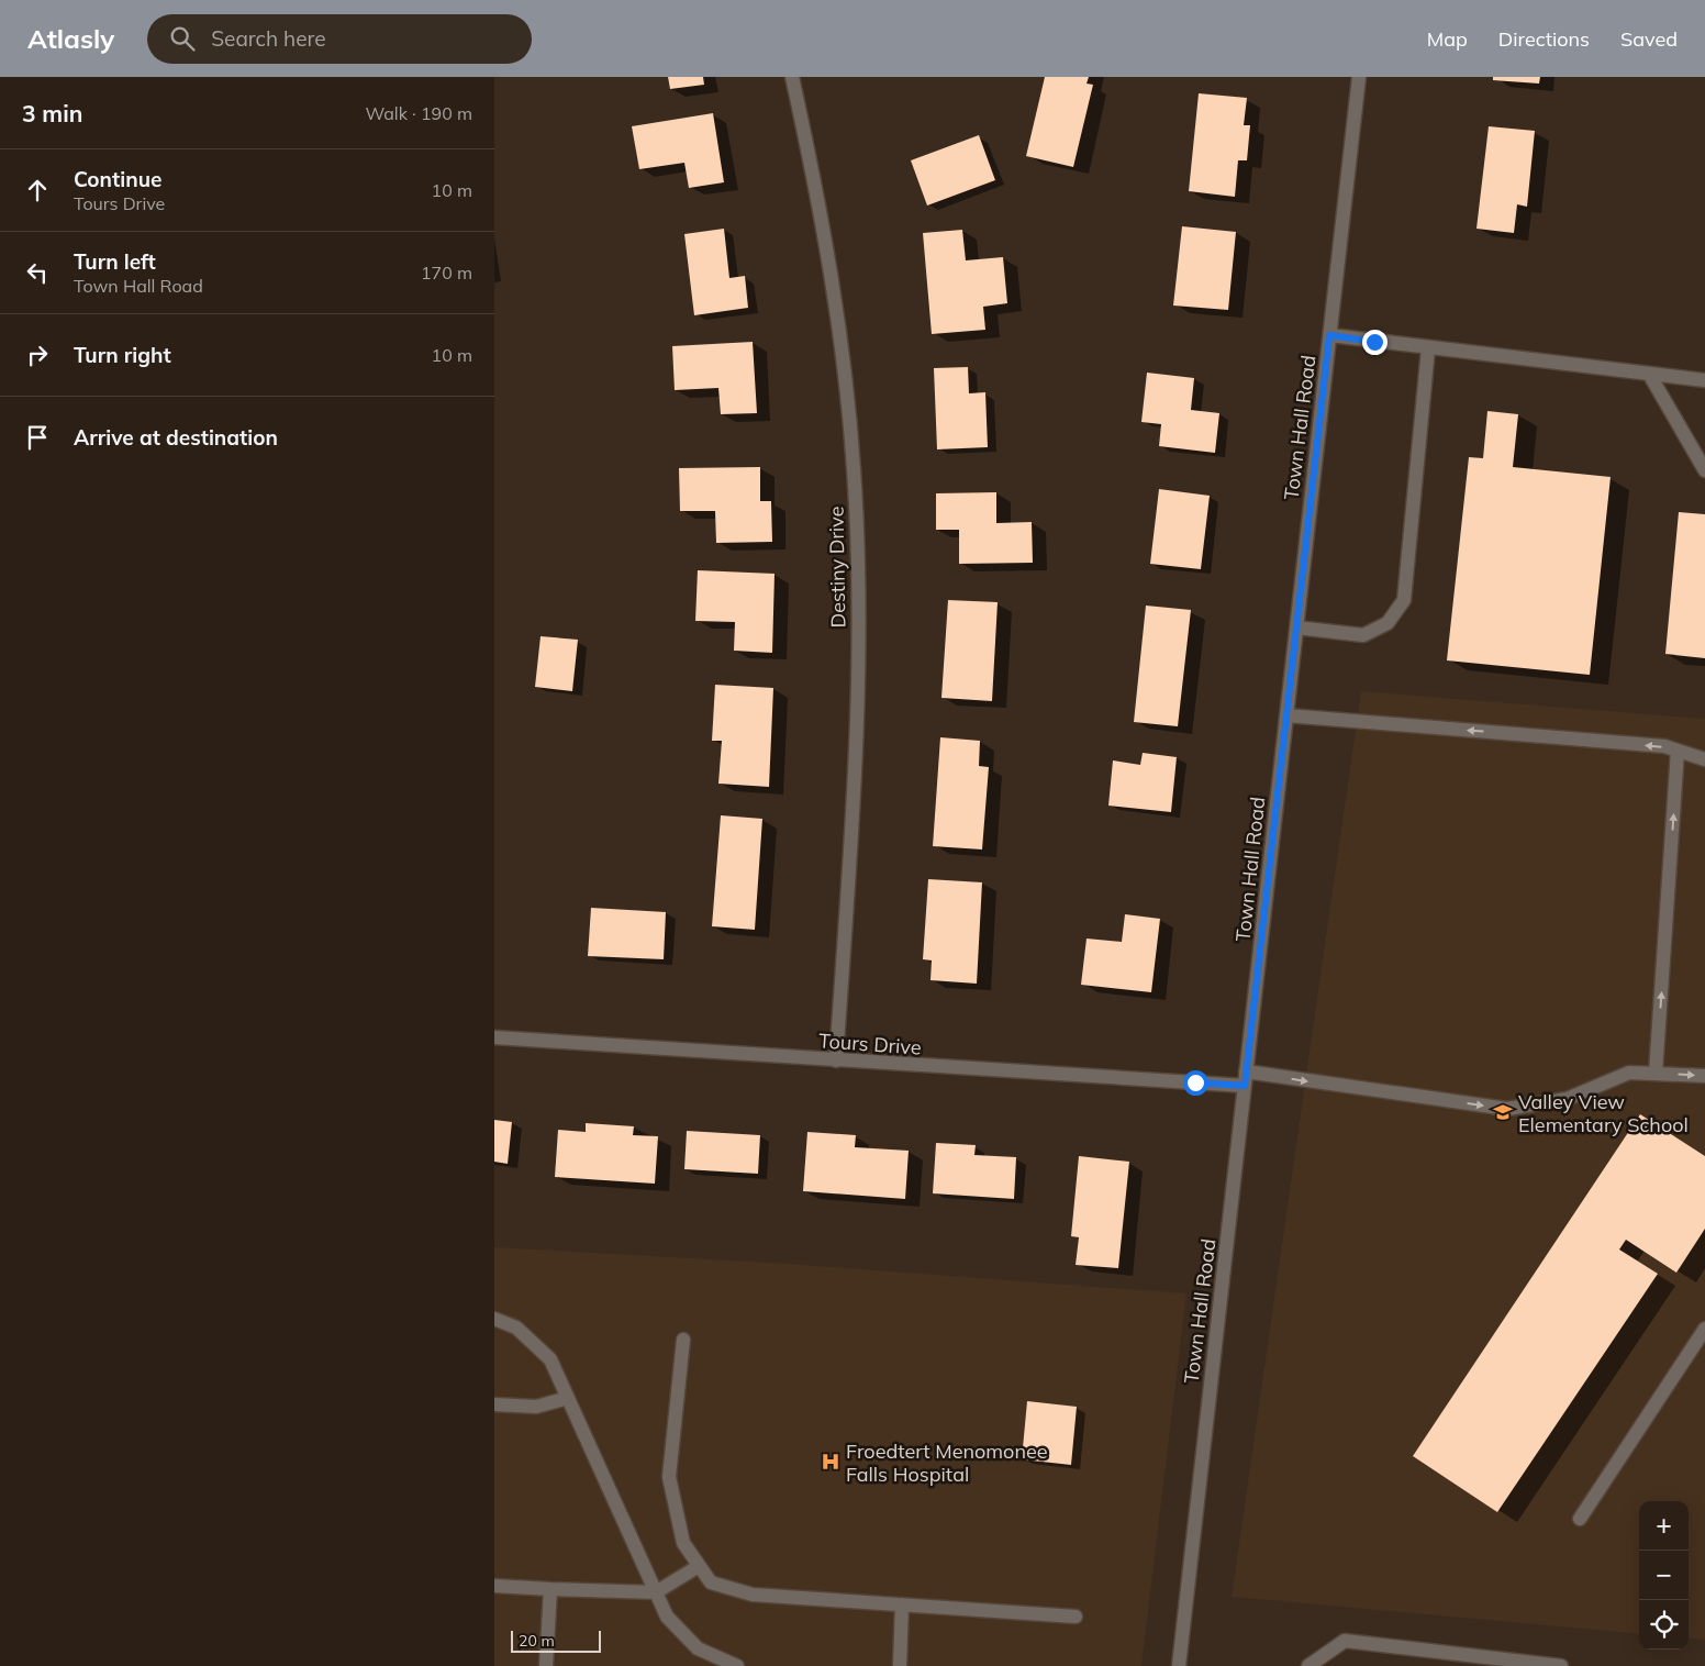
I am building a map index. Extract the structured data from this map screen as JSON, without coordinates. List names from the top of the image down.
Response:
{
  "streets": {
    "street": ["Town Hall Road", "Destiny Drive", "Tours Drive"]
  },
  "crossings": [
    ["Town Hall Road", "Tours Drive"],
    ["Destiny Drive", "Tours Drive"]
  ],
  "one_way": ["Tours Drive"],
  "places": {
    "school or university": ["Valley View Elementary School"],
    "hospital": ["Froedtert Menomonee Falls Hospital"]
  },
  "scale_bar": "20 m",
  "page": {
    "header": "Atlasly",
    "search": "Search here",
    "nav": ["Map", "Directions", "Saved"],
    "heading": ["3 min", "Walk · 190 m"],
    "list": [
      ["Continue", "Tours Drive", "10 m"],
      ["Turn left", "Town Hall Road", "170 m"],
      ["Turn right", "10 m"],
      "Arrive at destination"
    ],
    "map_buttons": ["+", "−"],
    "scale": "20 m"
  }
}
